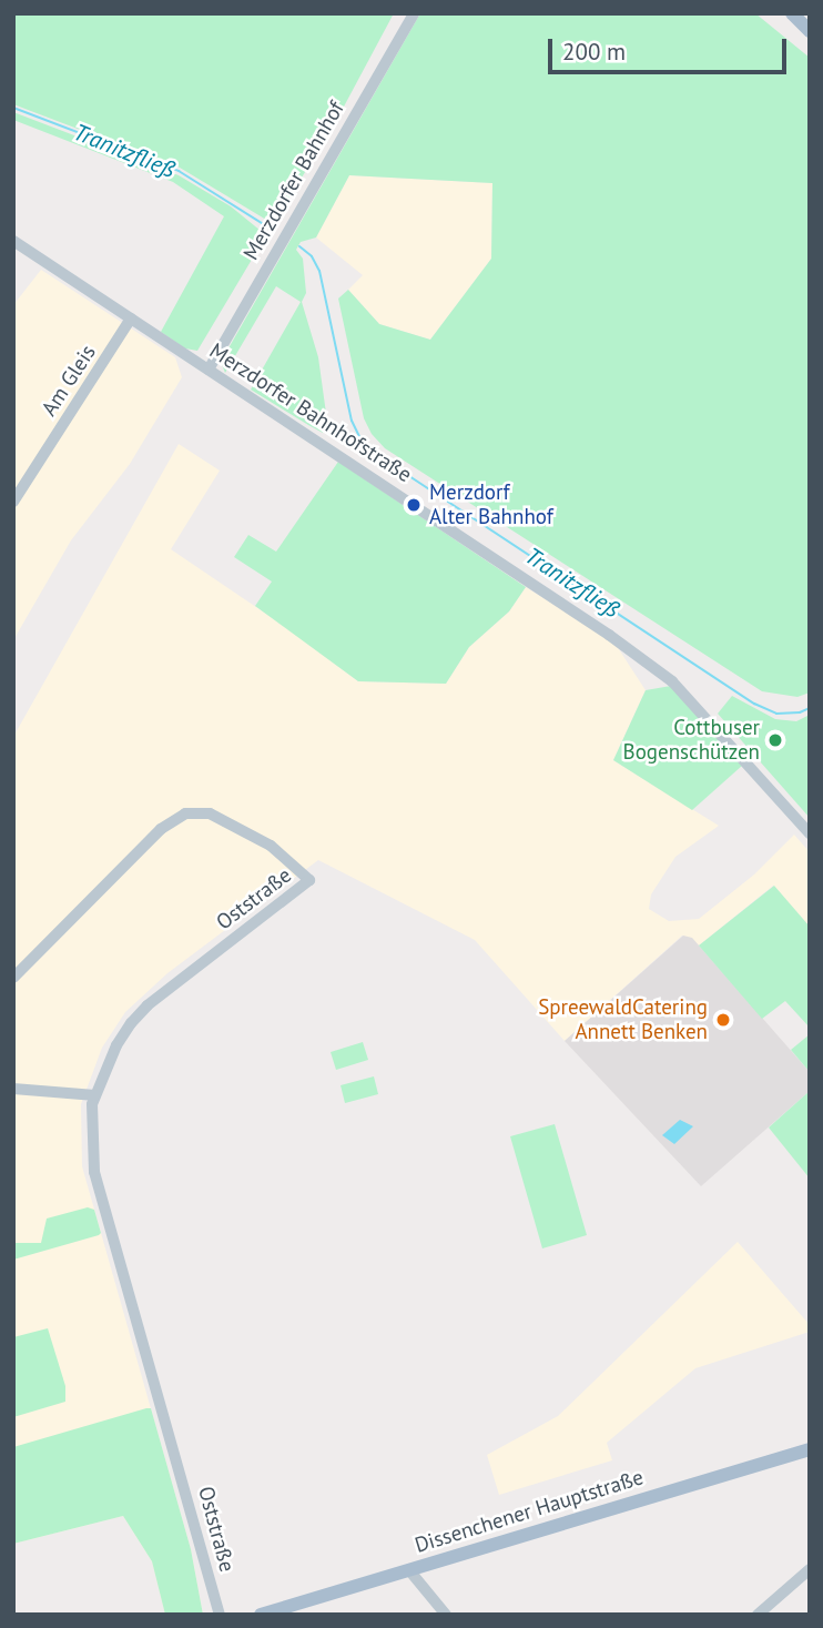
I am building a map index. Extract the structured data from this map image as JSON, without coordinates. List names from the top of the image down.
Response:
{
  "streets": {
    "main road": ["Dissenchener Hauptstraße"],
    "street": [
      "Merzdorfer Bahnhof",
      "Am Gleis",
      "Merzdorfer Bahnhofstraße",
      "Oststraße"
    ]
  },
  "crossings": [
    ["Merzdorfer Bahnhof", "Merzdorfer Bahnhofstraße"],
    ["Am Gleis", "Merzdorfer Bahnhofstraße"]
  ],
  "water": ["Tranitzfließ"],
  "places": ["Merzdorf Alter Bahnhof", "Cottbuser Bogenschützen", "SpreewaldCatering Annett Benken"],
  "scale_bar": "200 m"
}
